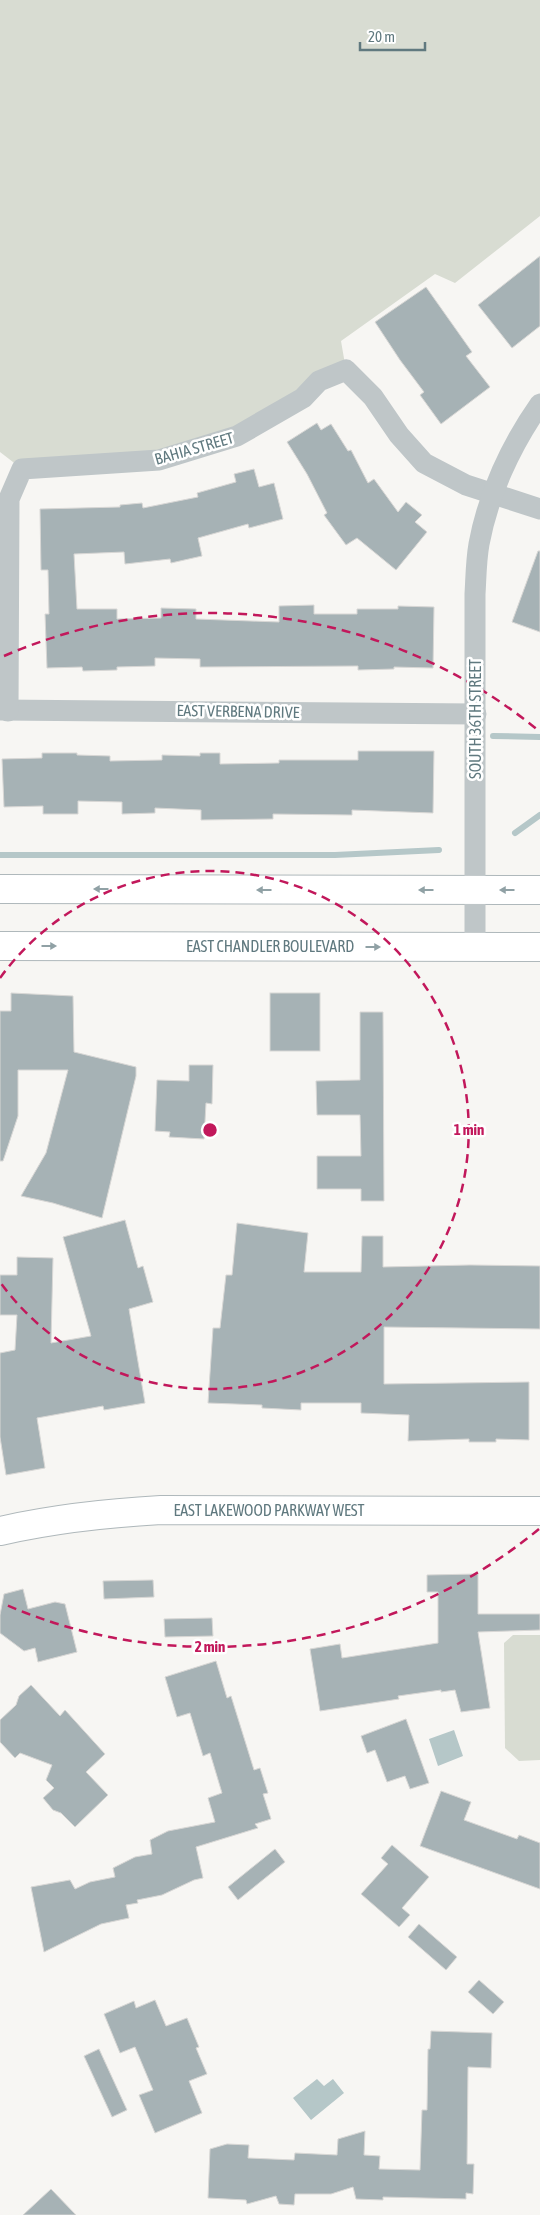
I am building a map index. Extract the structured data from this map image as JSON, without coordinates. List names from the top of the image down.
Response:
{
  "streets": {
    "main road": ["EAST CHANDLER BOULEVARD", "EAST LAKEWOOD PARKWAY WEST"],
    "street": ["BAHIA STREET", "EAST VERBENA DRIVE", "SOUTH 36TH STREET"]
  },
  "crossings": [
    ["BAHIA STREET", "EAST VERBENA DRIVE"],
    ["BAHIA STREET", "SOUTH 36TH STREET"],
    ["EAST VERBENA DRIVE", "SOUTH 36TH STREET"],
    ["SOUTH 36TH STREET", "EAST CHANDLER BOULEVARD"]
  ],
  "scale_bar": "20 m",
  "rings": ["1 min", "2 min"]
}
